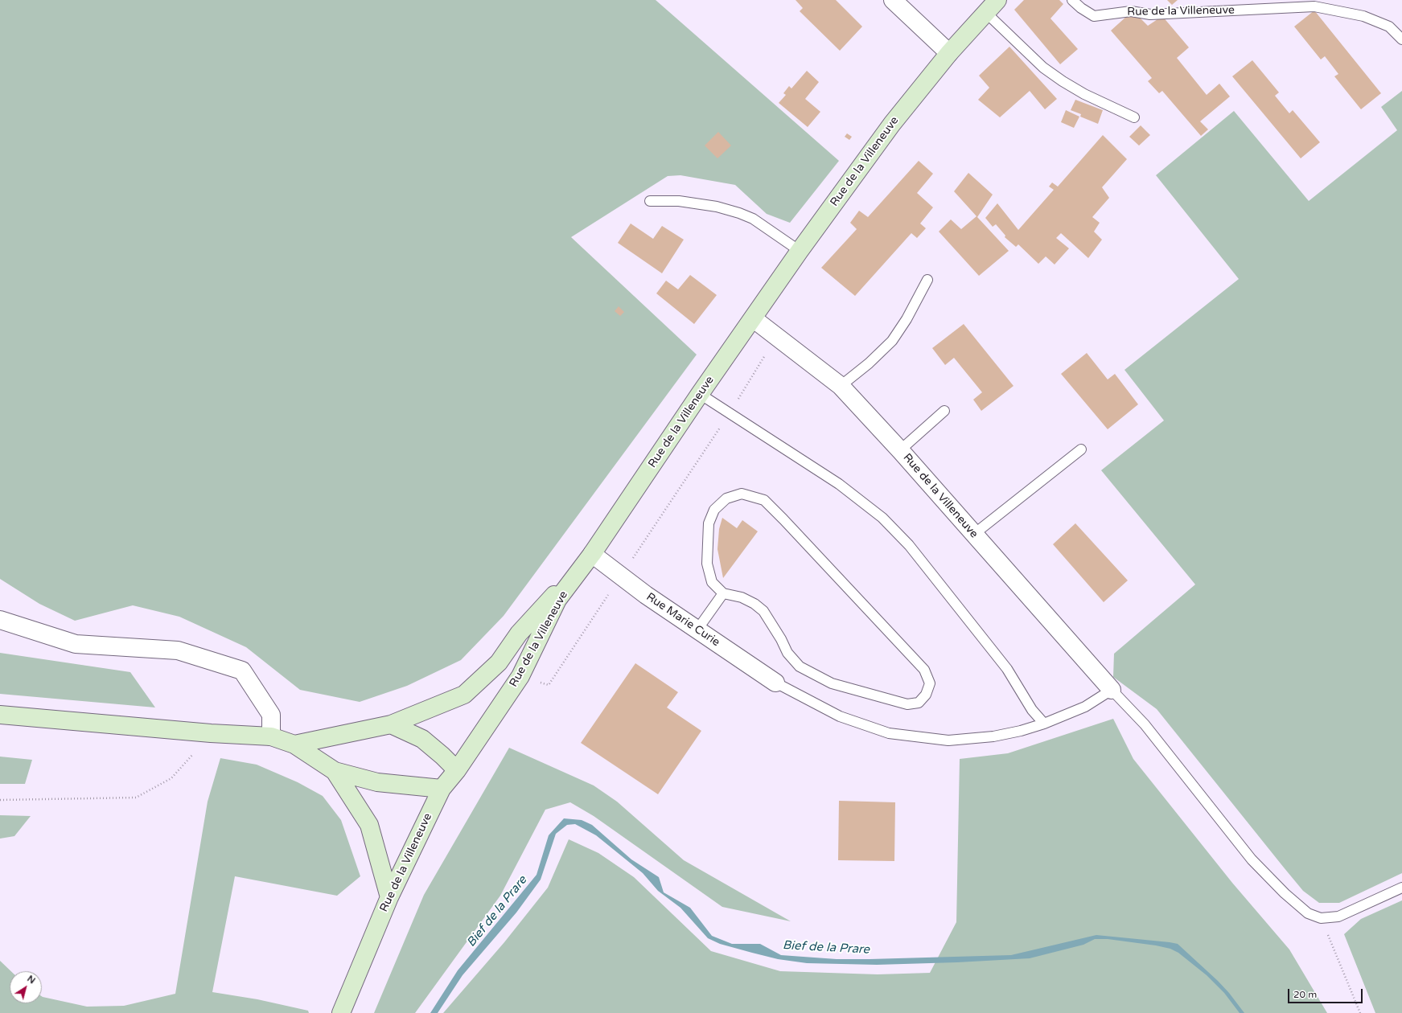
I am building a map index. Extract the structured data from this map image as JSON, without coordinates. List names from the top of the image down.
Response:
{
  "streets": {
    "main road": ["Rue de la Villeneuve"],
    "street": ["Rue Marie Curie"]
  },
  "crossings": [
    ["Rue de la Villeneuve", "Rue Marie Curie"]
  ],
  "water": ["Bief de la Prare"],
  "scale_bar": "20 m",
  "north": "top right"
}
